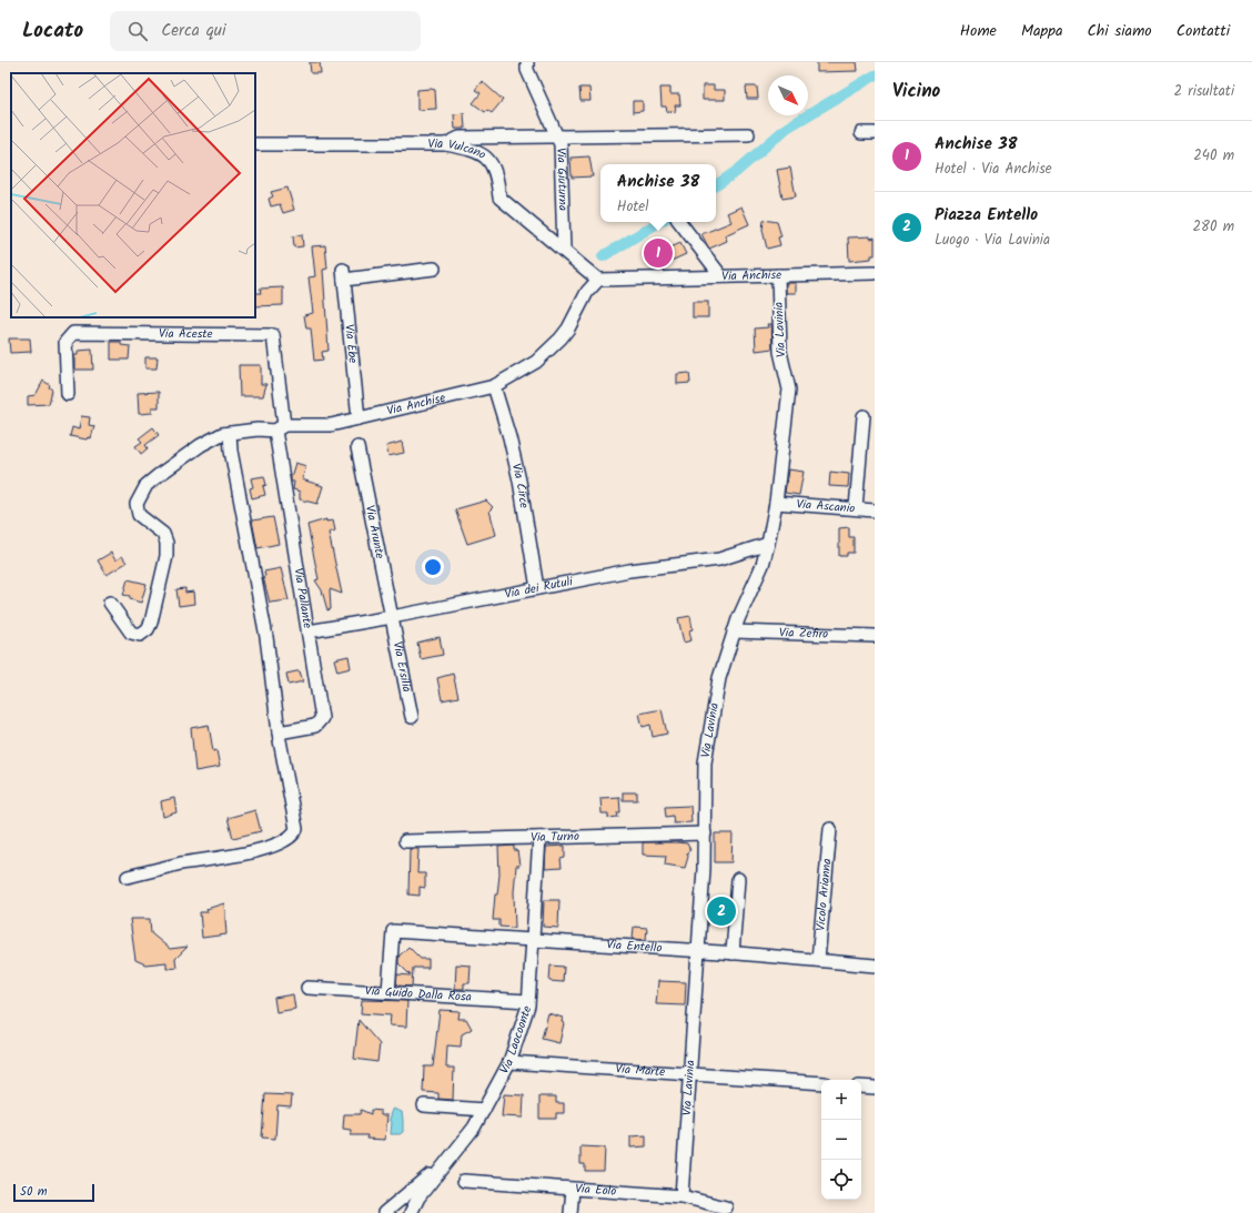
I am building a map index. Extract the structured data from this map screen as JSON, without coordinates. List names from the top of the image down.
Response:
{
  "streets": {
    "street": [
      "Via Vulcano",
      "Via Giuturna",
      "Via Anchise",
      "Via Lavinia",
      "Via Aceste",
      "Via Ebe",
      "Via Circe",
      "Via Ascanio",
      "Via Arunte",
      "Via dei Rutuli",
      "Via Pallante",
      "Via Zefiro",
      "Via Ersilia",
      "Via Turno",
      "Vicolo Arianna",
      "Via Entello",
      "Via Guido Dalla Rosa",
      "Via Laocoonte",
      "Via Marte",
      "Via Eolo"
    ]
  },
  "crossings": [
    ["Via Vulcano", "Via Giuturna"],
    ["Via Vulcano", "Via Anchise"],
    ["Via Anchise", "Via Lavinia"],
    ["Via Anchise", "Via Aceste"],
    ["Via Anchise", "Via Ebe"],
    ["Via Anchise", "Via Circe"],
    ["Via Anchise", "Via Pallante"],
    ["Via Lavinia", "Via Ascanio"],
    ["Via Lavinia", "Via dei Rutuli"],
    ["Via Lavinia", "Via Zefiro"],
    ["Via Lavinia", "Via Turno"],
    ["Via Lavinia", "Via Entello"],
    ["Via Lavinia", "Via Marte"],
    ["Via Lavinia", "Via Eolo"],
    ["Via Aceste", "Via Pallante"],
    ["Via Circe", "Via dei Rutuli"],
    ["Via Arunte", "Via dei Rutuli"],
    ["Via Arunte", "Via Ersilia"],
    ["Via dei Rutuli", "Via Pallante"],
    ["Via dei Rutuli", "Via Ersilia"],
    ["Via Turno", "Via Laocoonte"],
    ["Vicolo Arianna", "Via Entello"],
    ["Via Entello", "Via Guido Dalla Rosa"],
    ["Via Entello", "Via Laocoonte"],
    ["Via Guido Dalla Rosa", "Via Laocoonte"],
    ["Via Laocoonte", "Via Marte"]
  ],
  "scale_bar": "50 m",
  "north": "bottom right",
  "page": {
    "header": "Locato",
    "search": "Cerca qui",
    "nav": [
      "Home",
      "Mappa",
      "Chi siamo",
      "Contatti"
    ],
    "heading": ["Vicino", "2 risultati"],
    "list": [
      {
        "mark": "1",
        "name": "Anchise 38",
        "note": "Hotel · Via Anchise",
        "value": "240 m"
      },
      {
        "mark": "2",
        "name": "Piazza Entello",
        "note": "Luogo · Via Lavinia",
        "value": "280 m"
      }
    ],
    "popup": ["Anchise 38", "Hotel"],
    "pins": ["1", "2"],
    "map_buttons": ["+", "−"],
    "scale": "50 m"
  }
}
